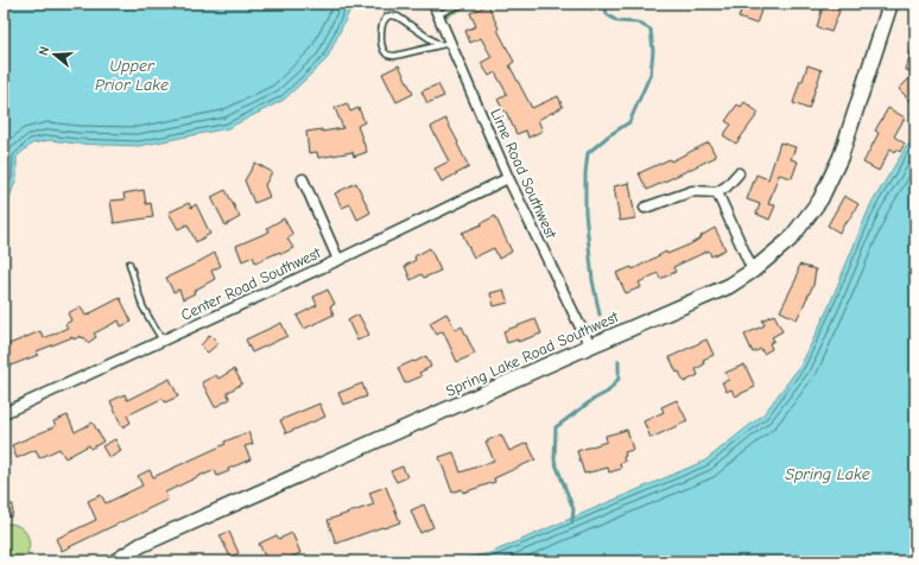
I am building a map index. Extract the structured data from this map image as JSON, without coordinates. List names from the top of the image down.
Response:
{
  "streets": {
    "street": ["Lime Road Southwest", "Center Road Southwest", "Spring Lake Road Southwest"]
  },
  "crossings": [
    ["Lime Road Southwest", "Center Road Southwest"],
    ["Lime Road Southwest", "Spring Lake Road Southwest"]
  ],
  "water": ["Upper Prior Lake", "Spring Lake"],
  "north": "left"
}
